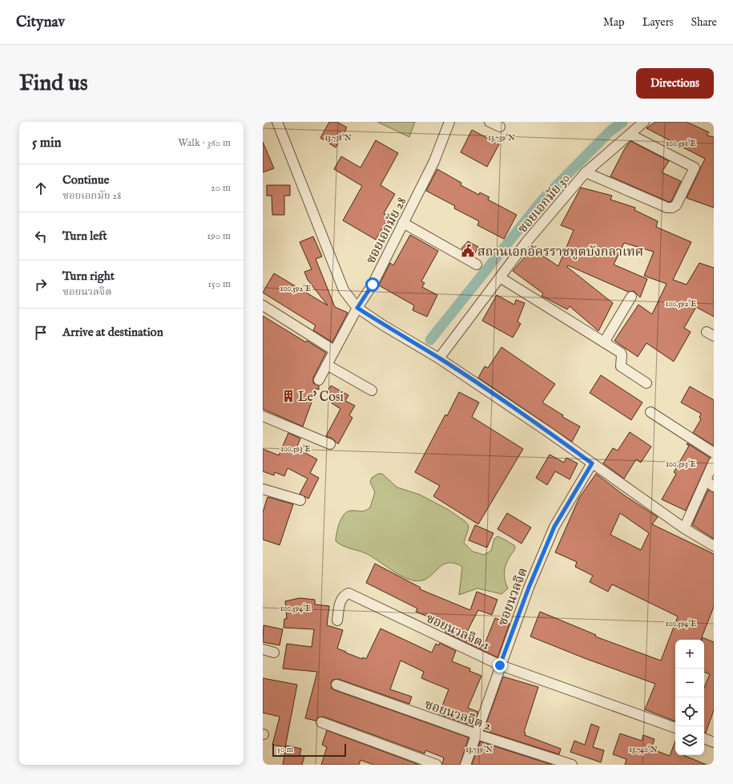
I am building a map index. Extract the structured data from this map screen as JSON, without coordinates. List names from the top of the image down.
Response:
{
  "streets": {
    "street": [
      "ซอยเอกมัย 30",
      "ซอยเอกมัย 28",
      "ซอยนวลจิต",
      "ซอยนวลจิต 1",
      "ซอยนวลจิต 2"
    ]
  },
  "crossings": [
    ["ซอยนวลจิต", "ซอยนวลจิต 1"],
    ["ซอยนวลจิต", "ซอยนวลจิต 2"]
  ],
  "places": {
    "public building": ["สถานเอกอัครราชทูตบังกลาเทศ"],
    "building": ["Le' Cosi"]
  },
  "scale_bar": "50 m",
  "page": {
    "header": "Citynav",
    "nav": ["Map", "Layers", "Share"],
    "buttons": "Directions",
    "title": "Find us",
    "heading": ["5 min", "Walk · 360 m"],
    "list": [
      ["Continue", "ซอยเอกมัย 28", "20 m"],
      ["Turn left", "190 m"],
      ["Turn right", "ซอยนวลจิต", "150 m"],
      "Arrive at destination"
    ],
    "map_buttons": ["+", "−"],
    "scale": "50 m"
  },
  "coordinates": [
    "13.738°N",
    "13.739°N",
    "100.591°E",
    "100.592°E",
    "100.593°E",
    "100.594°E",
    "13.740°N"
  ]
}
